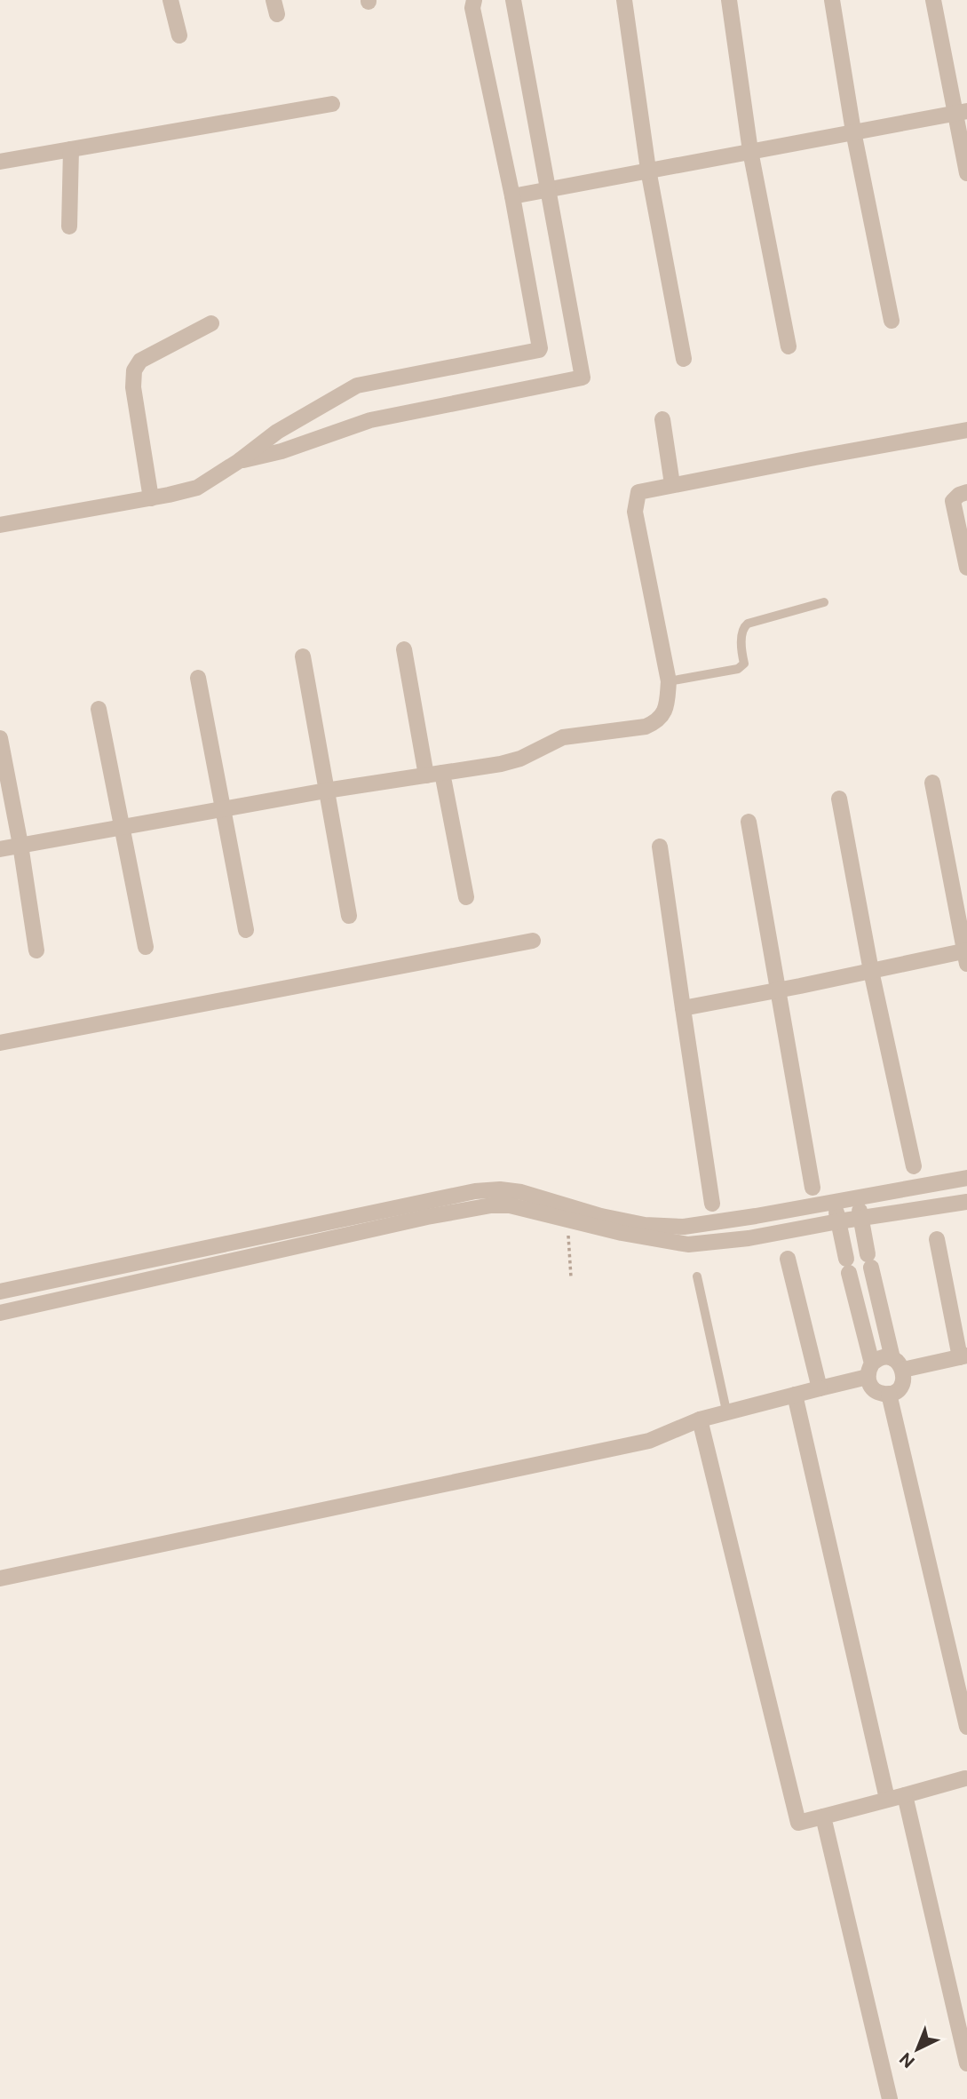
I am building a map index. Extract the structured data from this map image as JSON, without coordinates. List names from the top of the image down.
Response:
{
  "north": "bottom left"
}
